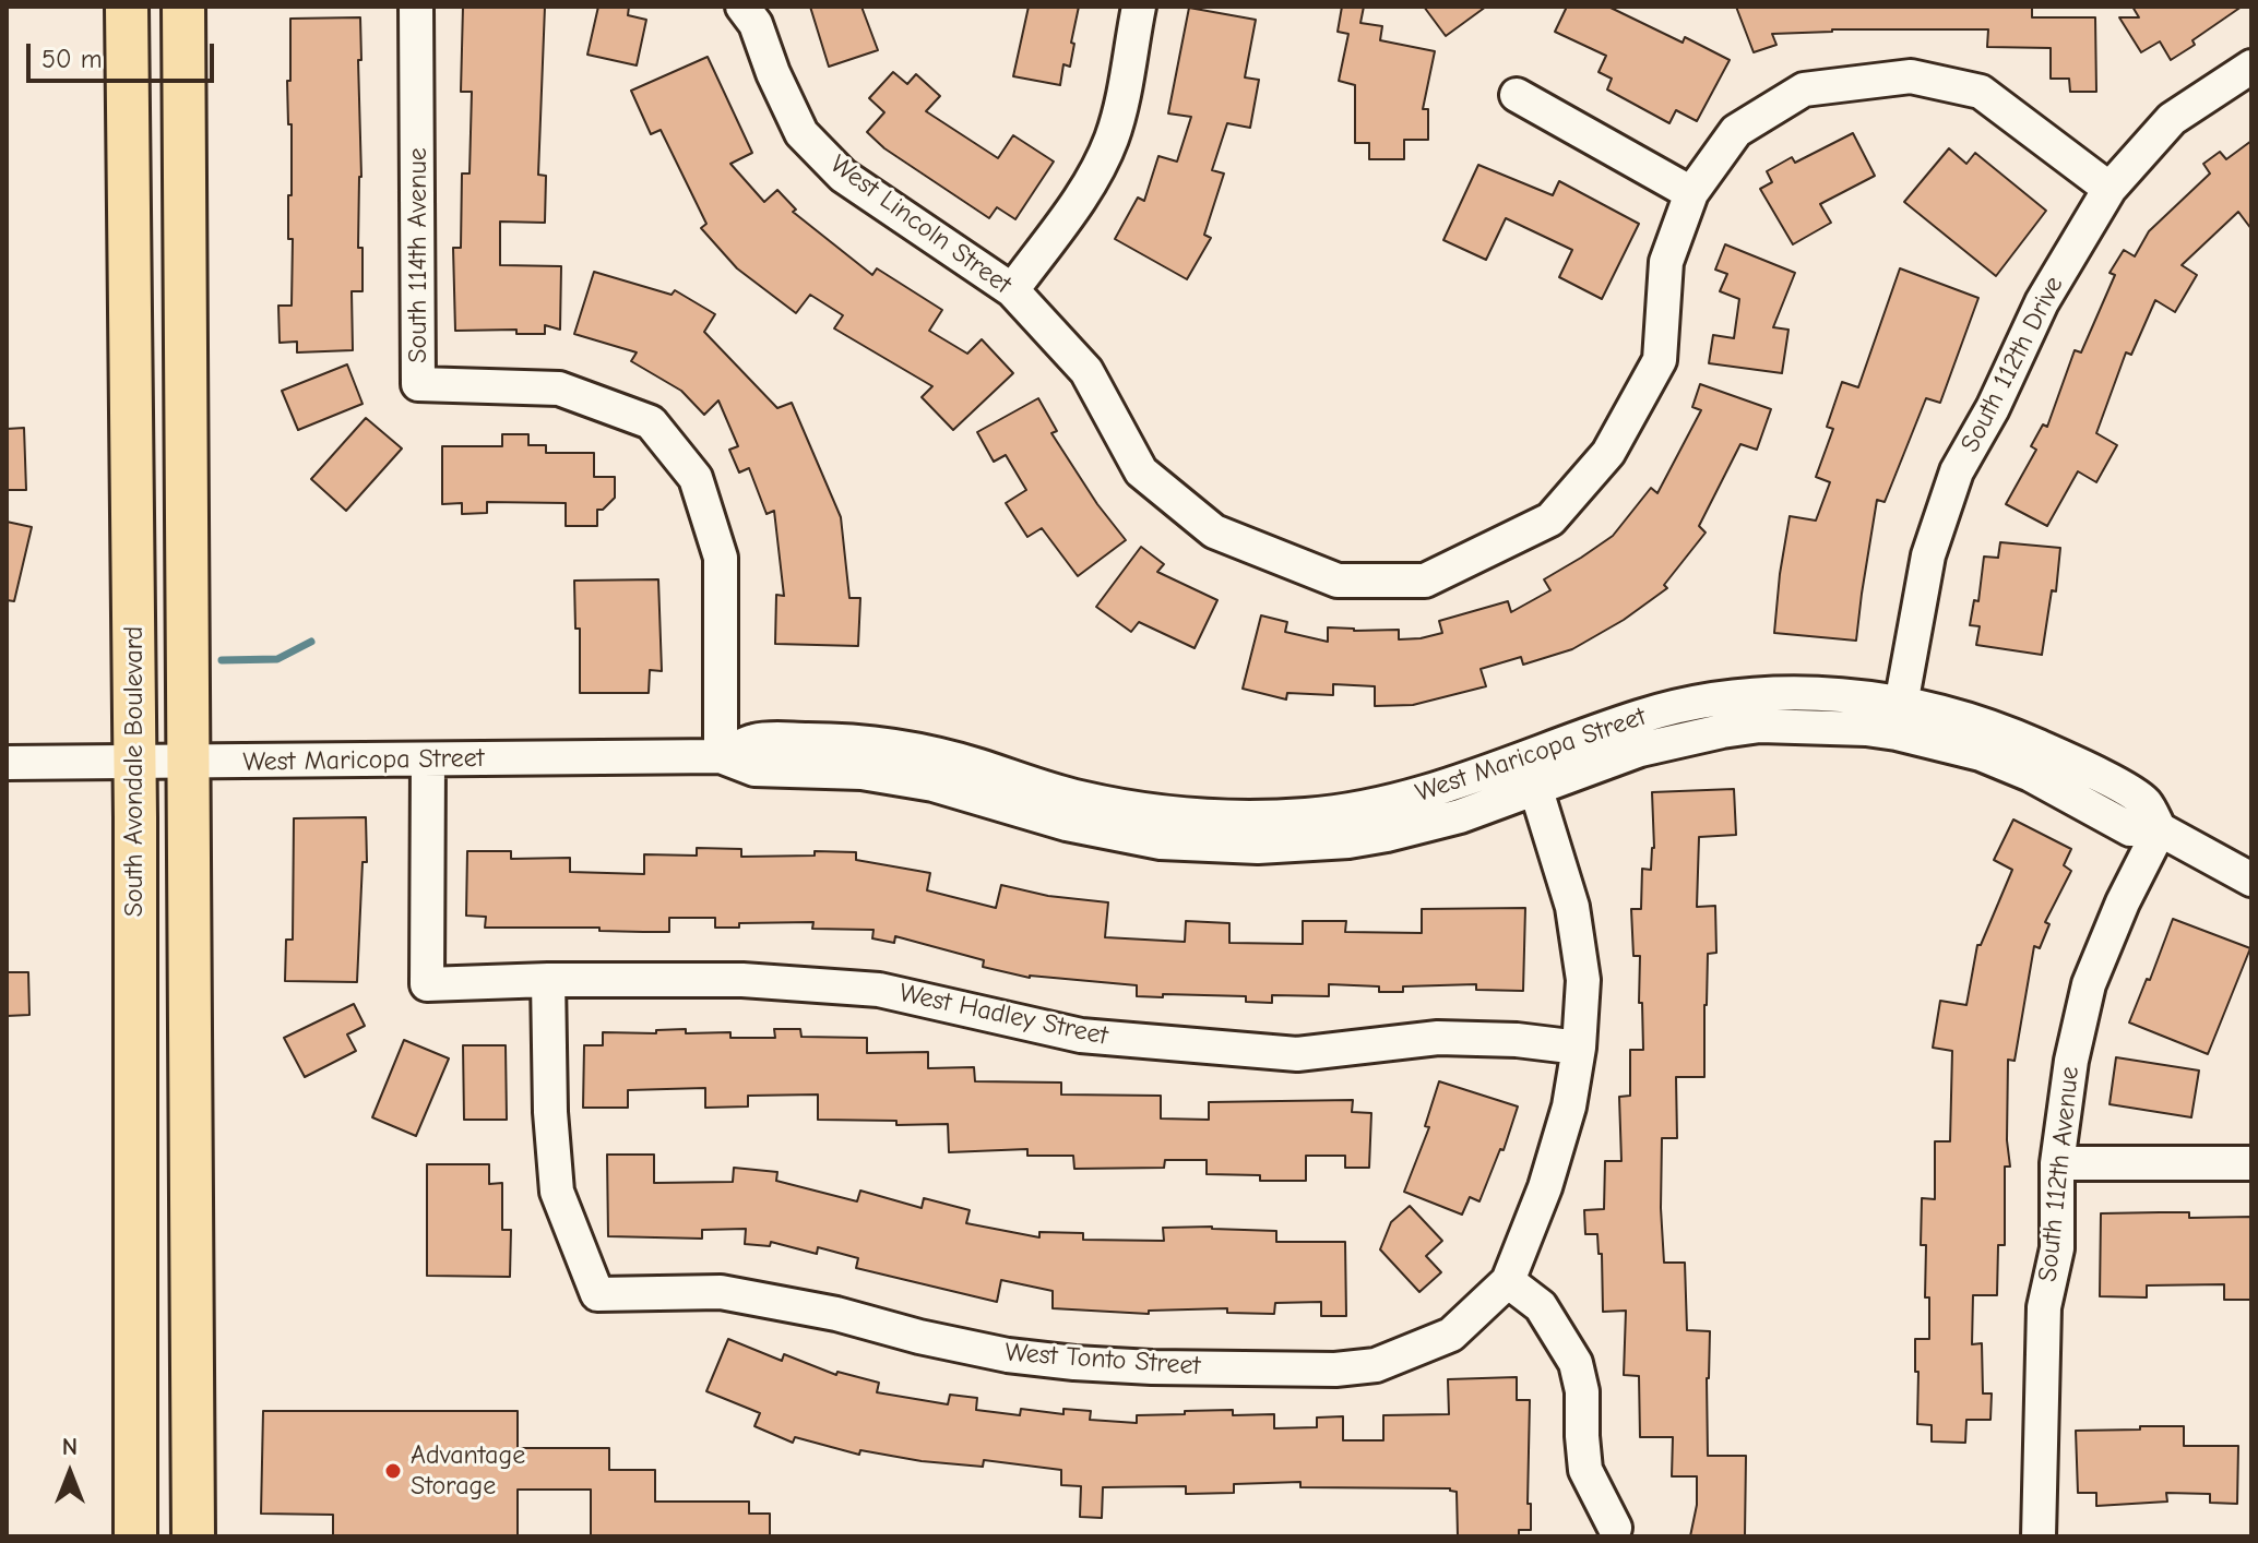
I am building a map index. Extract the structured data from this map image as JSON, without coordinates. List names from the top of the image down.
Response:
{
  "streets": {
    "main road": ["South Avondale Boulevard"],
    "street": [
      "West Lincoln Street",
      "South 114th Avenue",
      "South 112th Drive",
      "West Maricopa Street",
      "West Hadley Street",
      "South 112th Avenue",
      "West Tonto Street"
    ]
  },
  "crossings": [
    ["West Lincoln Street", "South 112th Drive"],
    ["South 114th Avenue", "West Maricopa Street"],
    ["South 112th Drive", "West Maricopa Street"],
    ["West Maricopa Street", "South Avondale Boulevard"],
    ["West Maricopa Street", "West Hadley Street"],
    ["West Maricopa Street", "South 112th Avenue"],
    ["West Hadley Street", "West Tonto Street"]
  ],
  "places": ["Advantage Storage"],
  "scale_bar": "50 m",
  "north": "top"
}
